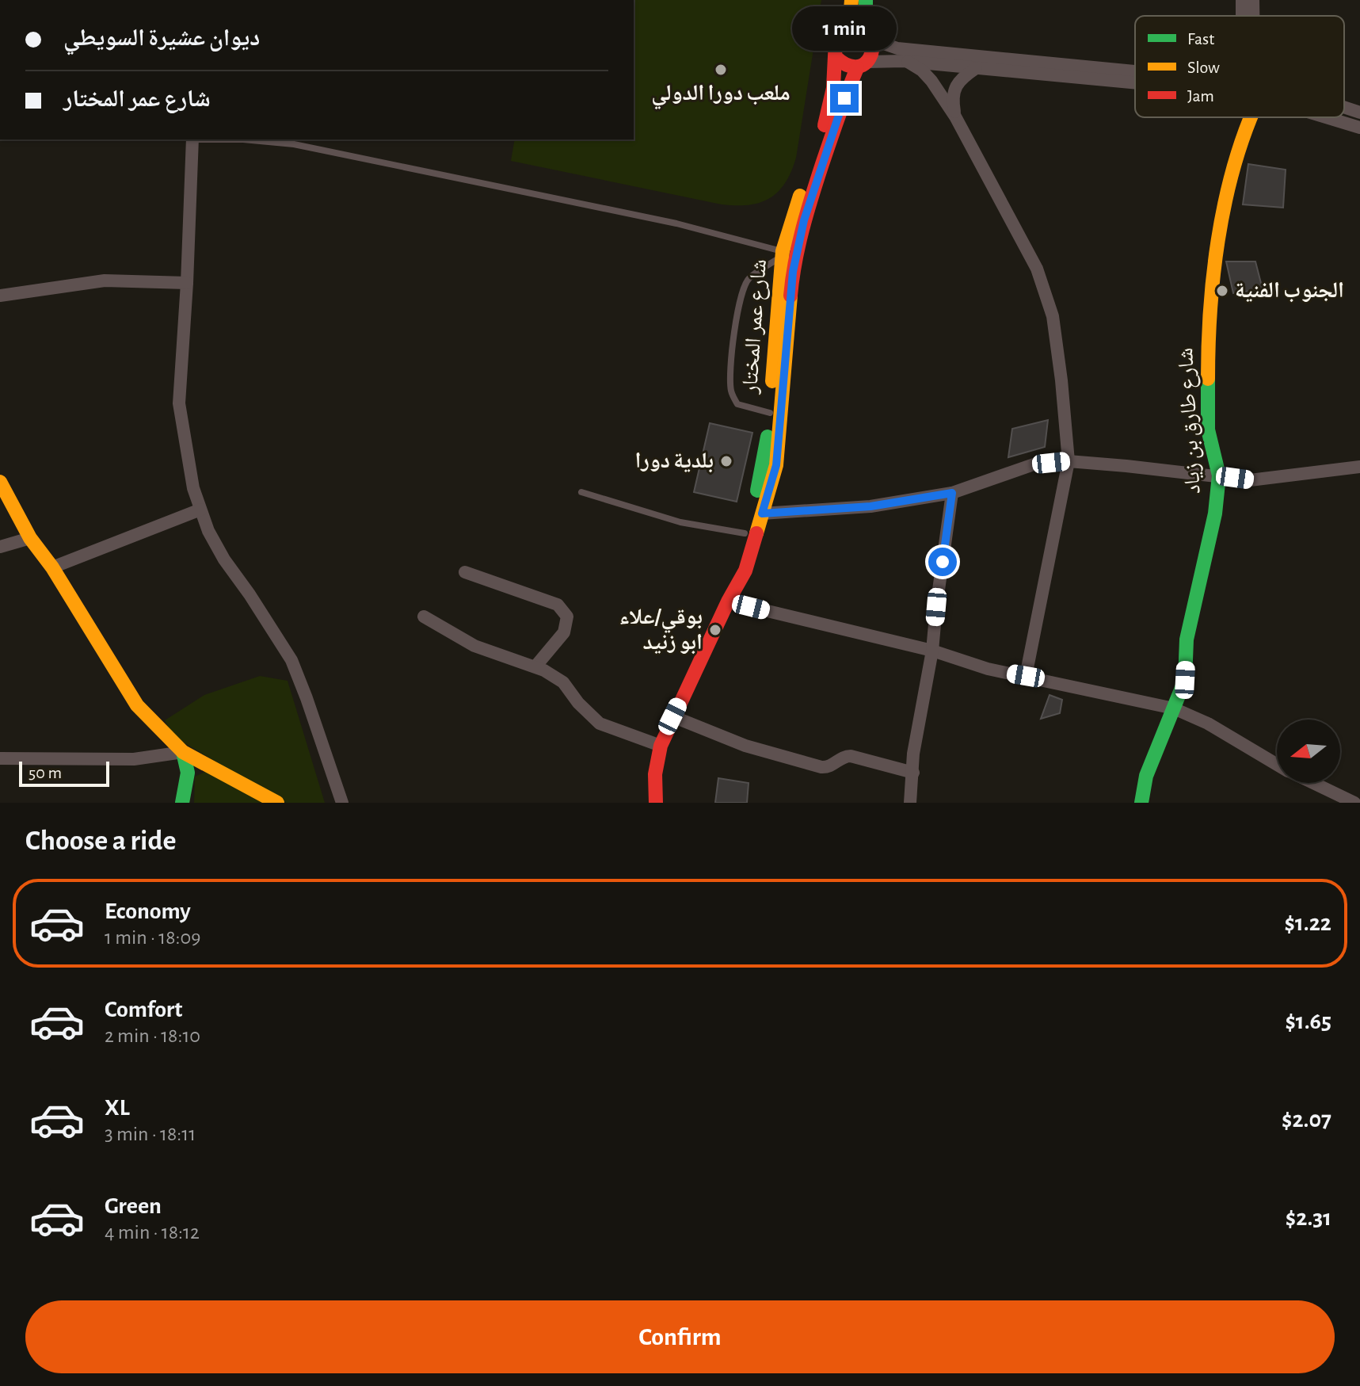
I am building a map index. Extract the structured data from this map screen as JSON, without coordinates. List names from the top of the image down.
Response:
{
  "streets": {
    "main road": ["شارع عمر المختار", "شارع طارق بن زياد"]
  },
  "places": [
    "ملعب دورا الدولي",
    "الجنوب الفنية",
    "بلدية دورا",
    "بوقي/علاء ابو زنيد"
  ],
  "legend": ["Fast", "Slow", "Jam"],
  "scale_bar": "50 m",
  "north": "left",
  "page": {
    "banner": ["ديوان عشيرة السويطي", "شارع عمر المختار"],
    "bubble": "1 min",
    "scale": "50 m",
    "heading": "Choose a ride",
    "list": [
      {
        "name": "Economy",
        "note": "1 min · 18:09",
        "value": "$1.22"
      },
      {
        "name": "Comfort",
        "note": "2 min · 18:10",
        "value": "$1.65"
      },
      {
        "name": "XL",
        "note": "3 min · 18:11",
        "value": "$2.07"
      },
      {
        "name": "Green",
        "note": "4 min · 18:12",
        "value": "$2.31"
      }
    ],
    "buttons": "Confirm"
  }
}
